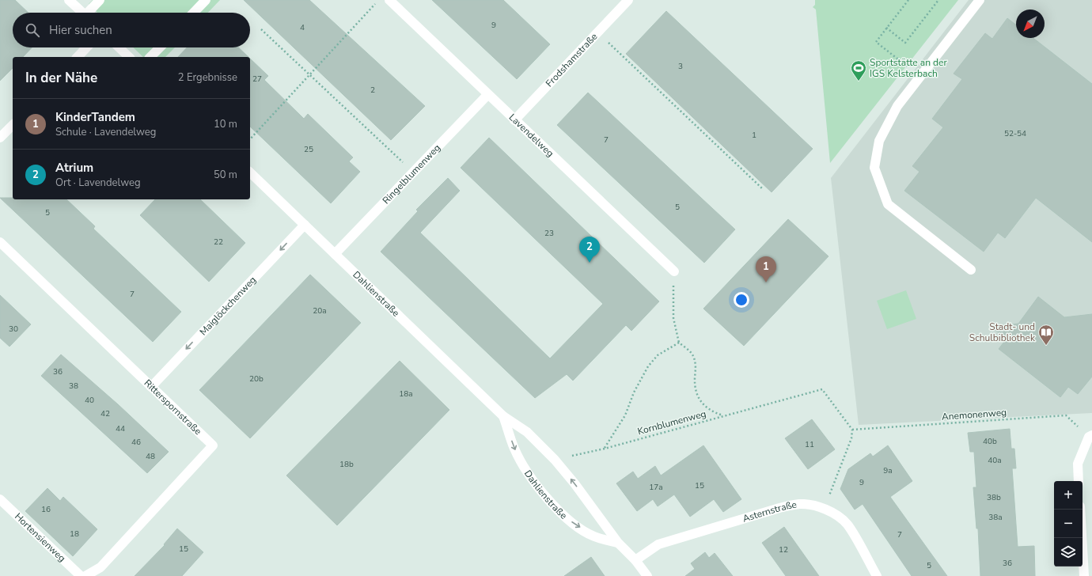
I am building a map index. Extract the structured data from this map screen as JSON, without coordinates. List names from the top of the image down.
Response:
{
  "streets": {
    "street": [
      "Frodshamstraße",
      "Lavendelweg",
      "Ringelblumenweg",
      "Dahlienstraße",
      "Maiglöckchenweg",
      "Ritterspornstraße",
      "Asternstraße",
      "Hortensienweg"
    ],
    "path": ["Anemonenweg", "Kornblumenweg"]
  },
  "crossings": [
    ["Frodshamstraße", "Lavendelweg"],
    ["Lavendelweg", "Ringelblumenweg"],
    ["Ringelblumenweg", "Dahlienstraße"],
    ["Dahlienstraße", "Maiglöckchenweg"],
    ["Dahlienstraße", "Kornblumenweg"],
    ["Dahlienstraße", "Asternstraße"],
    ["Maiglöckchenweg", "Ritterspornstraße"],
    ["Anemonenweg", "Kornblumenweg"]
  ],
  "one_way": ["Maiglöckchenweg"],
  "places": {
    "sports": ["Sportstätte an der IGS Kelsterbach"],
    "library": ["Stadt- und Schulbibliothek"]
  },
  "house_numbers": [
    "9",
    "4",
    "3",
    "27",
    "2",
    "52-54",
    "1",
    "7",
    "25",
    "5",
    "5",
    "23",
    "22",
    "7",
    "20a",
    "30",
    "36",
    "20b",
    "38",
    "18a",
    "40",
    "42",
    "44",
    "40b",
    "46",
    "11",
    "48",
    "40a",
    "18b",
    "9a",
    "9",
    "15",
    "17a",
    "38b",
    "16",
    "38a",
    "18",
    "7",
    "15",
    "12",
    "36",
    "5"
  ],
  "north": "bottom left",
  "page": {
    "search": "Hier suchen",
    "heading": ["In der Nähe", "2 Ergebnisse"],
    "list": [
      {
        "mark": "1",
        "name": "KinderTandem",
        "note": "Schule · Lavendelweg",
        "value": "10 m"
      },
      {
        "mark": "2",
        "name": "Atrium",
        "note": "Ort · Lavendelweg",
        "value": "50 m"
      }
    ],
    "pins": ["2", "1"],
    "map_buttons": ["+", "−"]
  }
}
